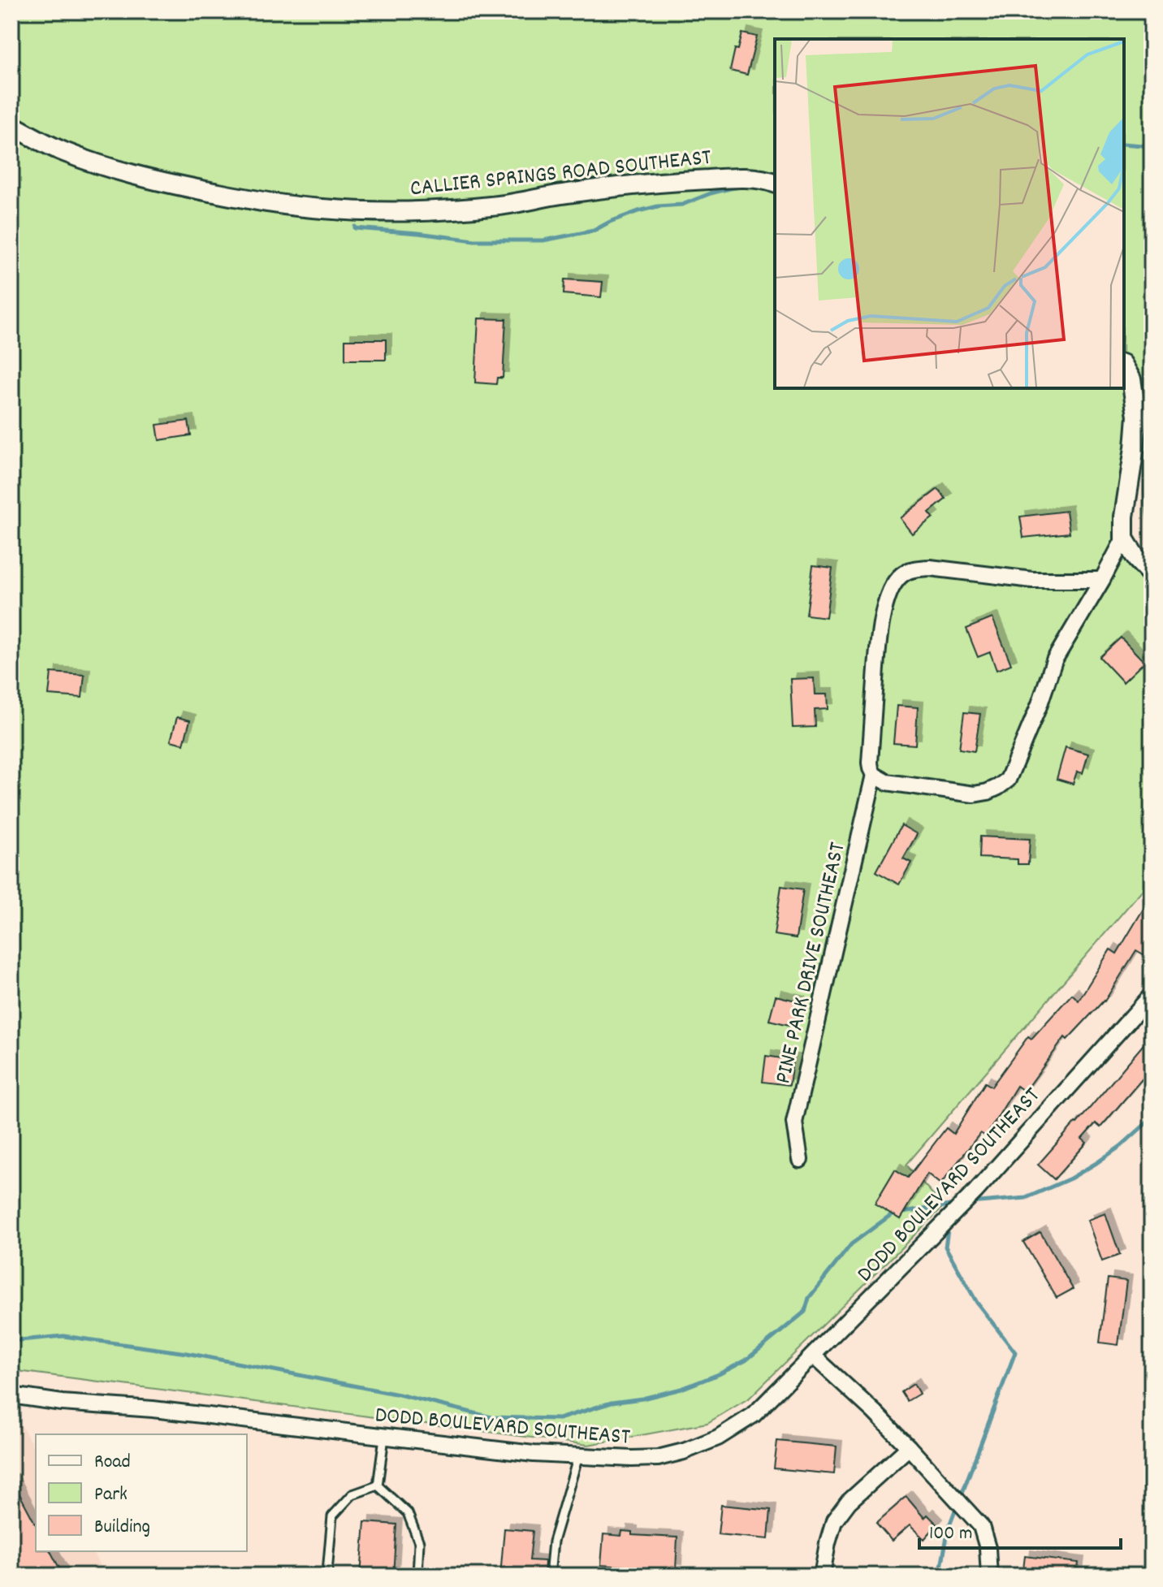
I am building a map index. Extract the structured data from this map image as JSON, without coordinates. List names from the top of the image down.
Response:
{
  "streets": {
    "street": ["CALLIER SPRINGS ROAD SOUTHEAST", "PINE PARK DRIVE SOUTHEAST", "DODD BOULEVARD SOUTHEAST"]
  },
  "legend": ["Road", "Park", "Building"],
  "scale_bar": "100 m"
}
